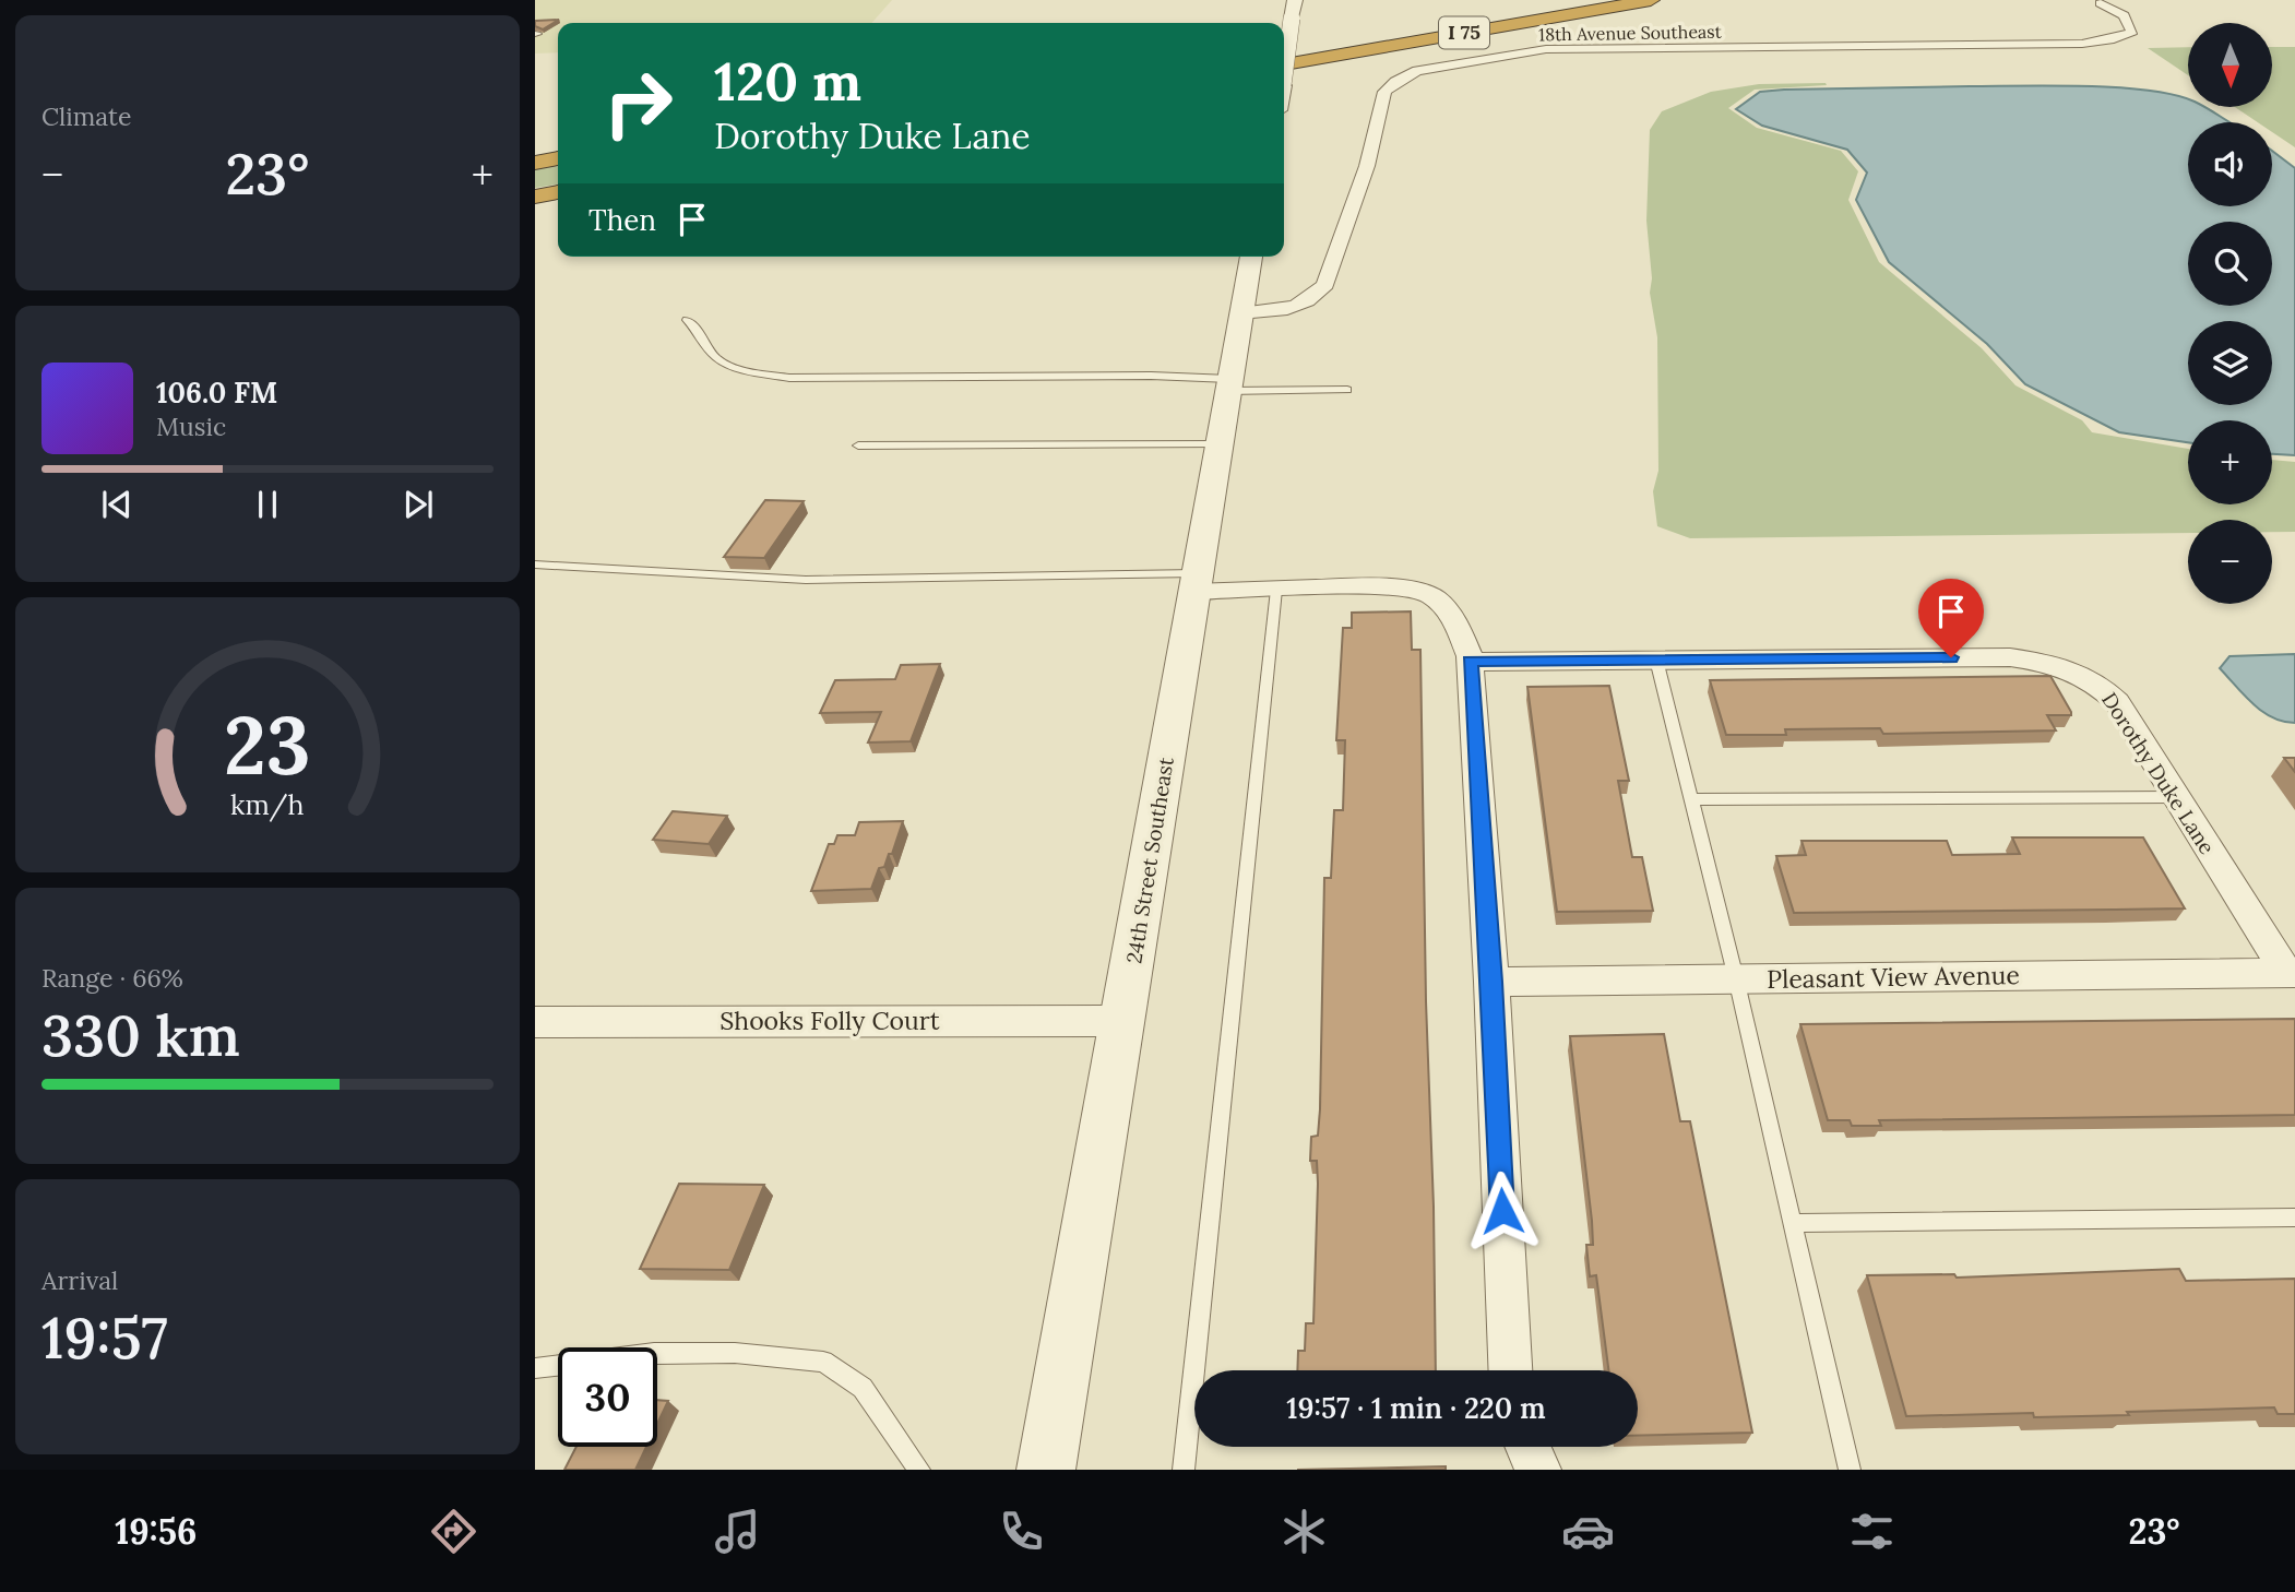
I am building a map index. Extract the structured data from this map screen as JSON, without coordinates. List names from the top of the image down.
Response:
{
  "streets": {
    "highway": ["I 75"],
    "street": [
      "18th Avenue Southeast",
      "Dorothy Duke Lane",
      "24th Street Southeast",
      "Pleasant View Avenue",
      "Shooks Folly Court"
    ]
  },
  "crossings": [
    ["18th Avenue Southeast", "24th Street Southeast"],
    ["Dorothy Duke Lane", "Pleasant View Avenue"],
    ["24th Street Southeast", "Shooks Folly Court"]
  ],
  "north": "bottom",
  "page": {
    "tile": [
      "Climate",
      ["Range · 66%", "330 km"],
      ["Arrival", "19:57"]
    ],
    "map_buttons": ["+", "−"],
    "turn": ["120 m", "Dorothy Duke Lane"],
    "heat": ["−", "23°", "+"],
    "then": "Then",
    "song": ["106.0 FM", "Music"],
    "limit": "30",
    "trip": "19:57 · 1 min · 220 m",
    "tabs": ["19:56", "23°"],
    "gauge": ["23", "km/h"]
  }
}
